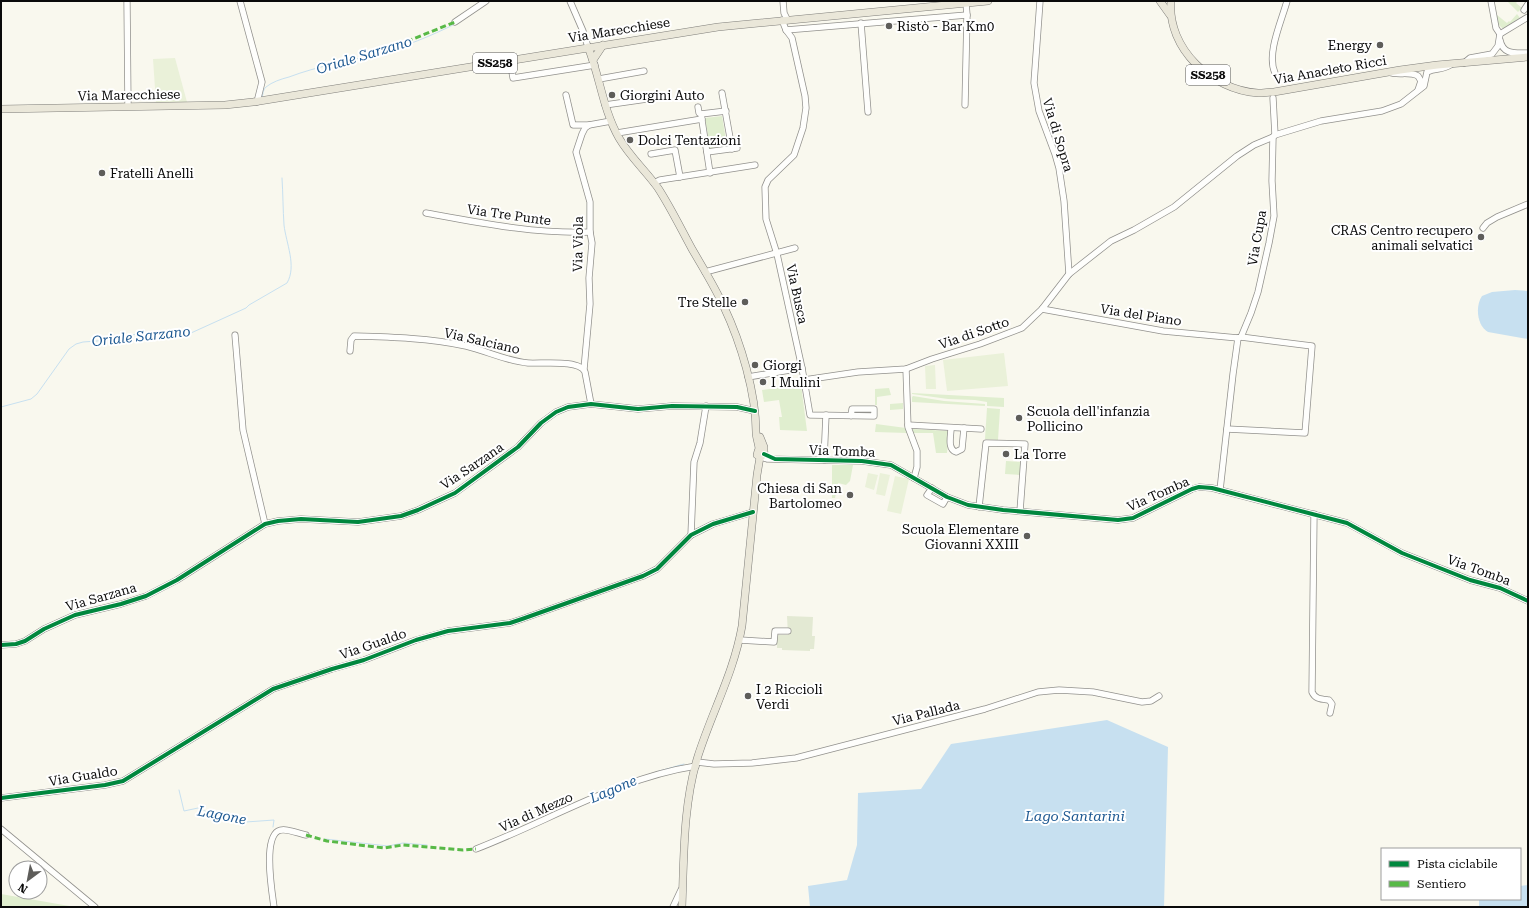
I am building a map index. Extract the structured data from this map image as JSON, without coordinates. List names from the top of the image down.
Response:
{
  "streets": {
    "main road": ["Via Marecchiese", "SS258", "Via Anacleto Ricci"],
    "street": [
      "Via di Sopra",
      "Via Tre Punte",
      "Via Cupa",
      "Via Viola",
      "Via Busca",
      "Via del Piano",
      "Via di Sotto",
      "Via Salciano",
      "Via Tomba",
      "Via Sarzana",
      "Via Gualdo",
      "Via Pallada",
      "Via di Mezzo"
    ]
  },
  "crossings": [
    ["Via Marecchiese", "Via Busca"],
    ["Via di Sopra", "Via di Sotto"],
    ["Via Tre Punte", "Via Viola"],
    ["Via Cupa", "Via del Piano"],
    ["Via Cupa", "Via di Sotto"],
    ["Via Cupa", "Via Tomba"],
    ["Via Viola", "Via Salciano"],
    ["Via del Piano", "Via di Sotto"],
    ["Via Pallada", "Via di Mezzo"]
  ],
  "water": ["Oriale Sarzano", "Lagone", "Lago Santarini"],
  "places": [
    "Ristò - Bar Km0",
    "Energy",
    "Giorgini Auto",
    "Dolci Tentazioni",
    "Fratelli Anelli",
    "CRAS Centro recupero animali selvatici",
    "Tre Stelle",
    "Giorgi",
    "I Mulini",
    "Scuola dell'infanzia Pollicino",
    "La Torre",
    "Chiesa di San Bartolomeo",
    "Scuola Elementare Giovanni XXIII",
    "I 2 Riccioli Verdi"
  ],
  "legend": ["Pista ciclabile", "Sentiero"],
  "north": "bottom left"
}
